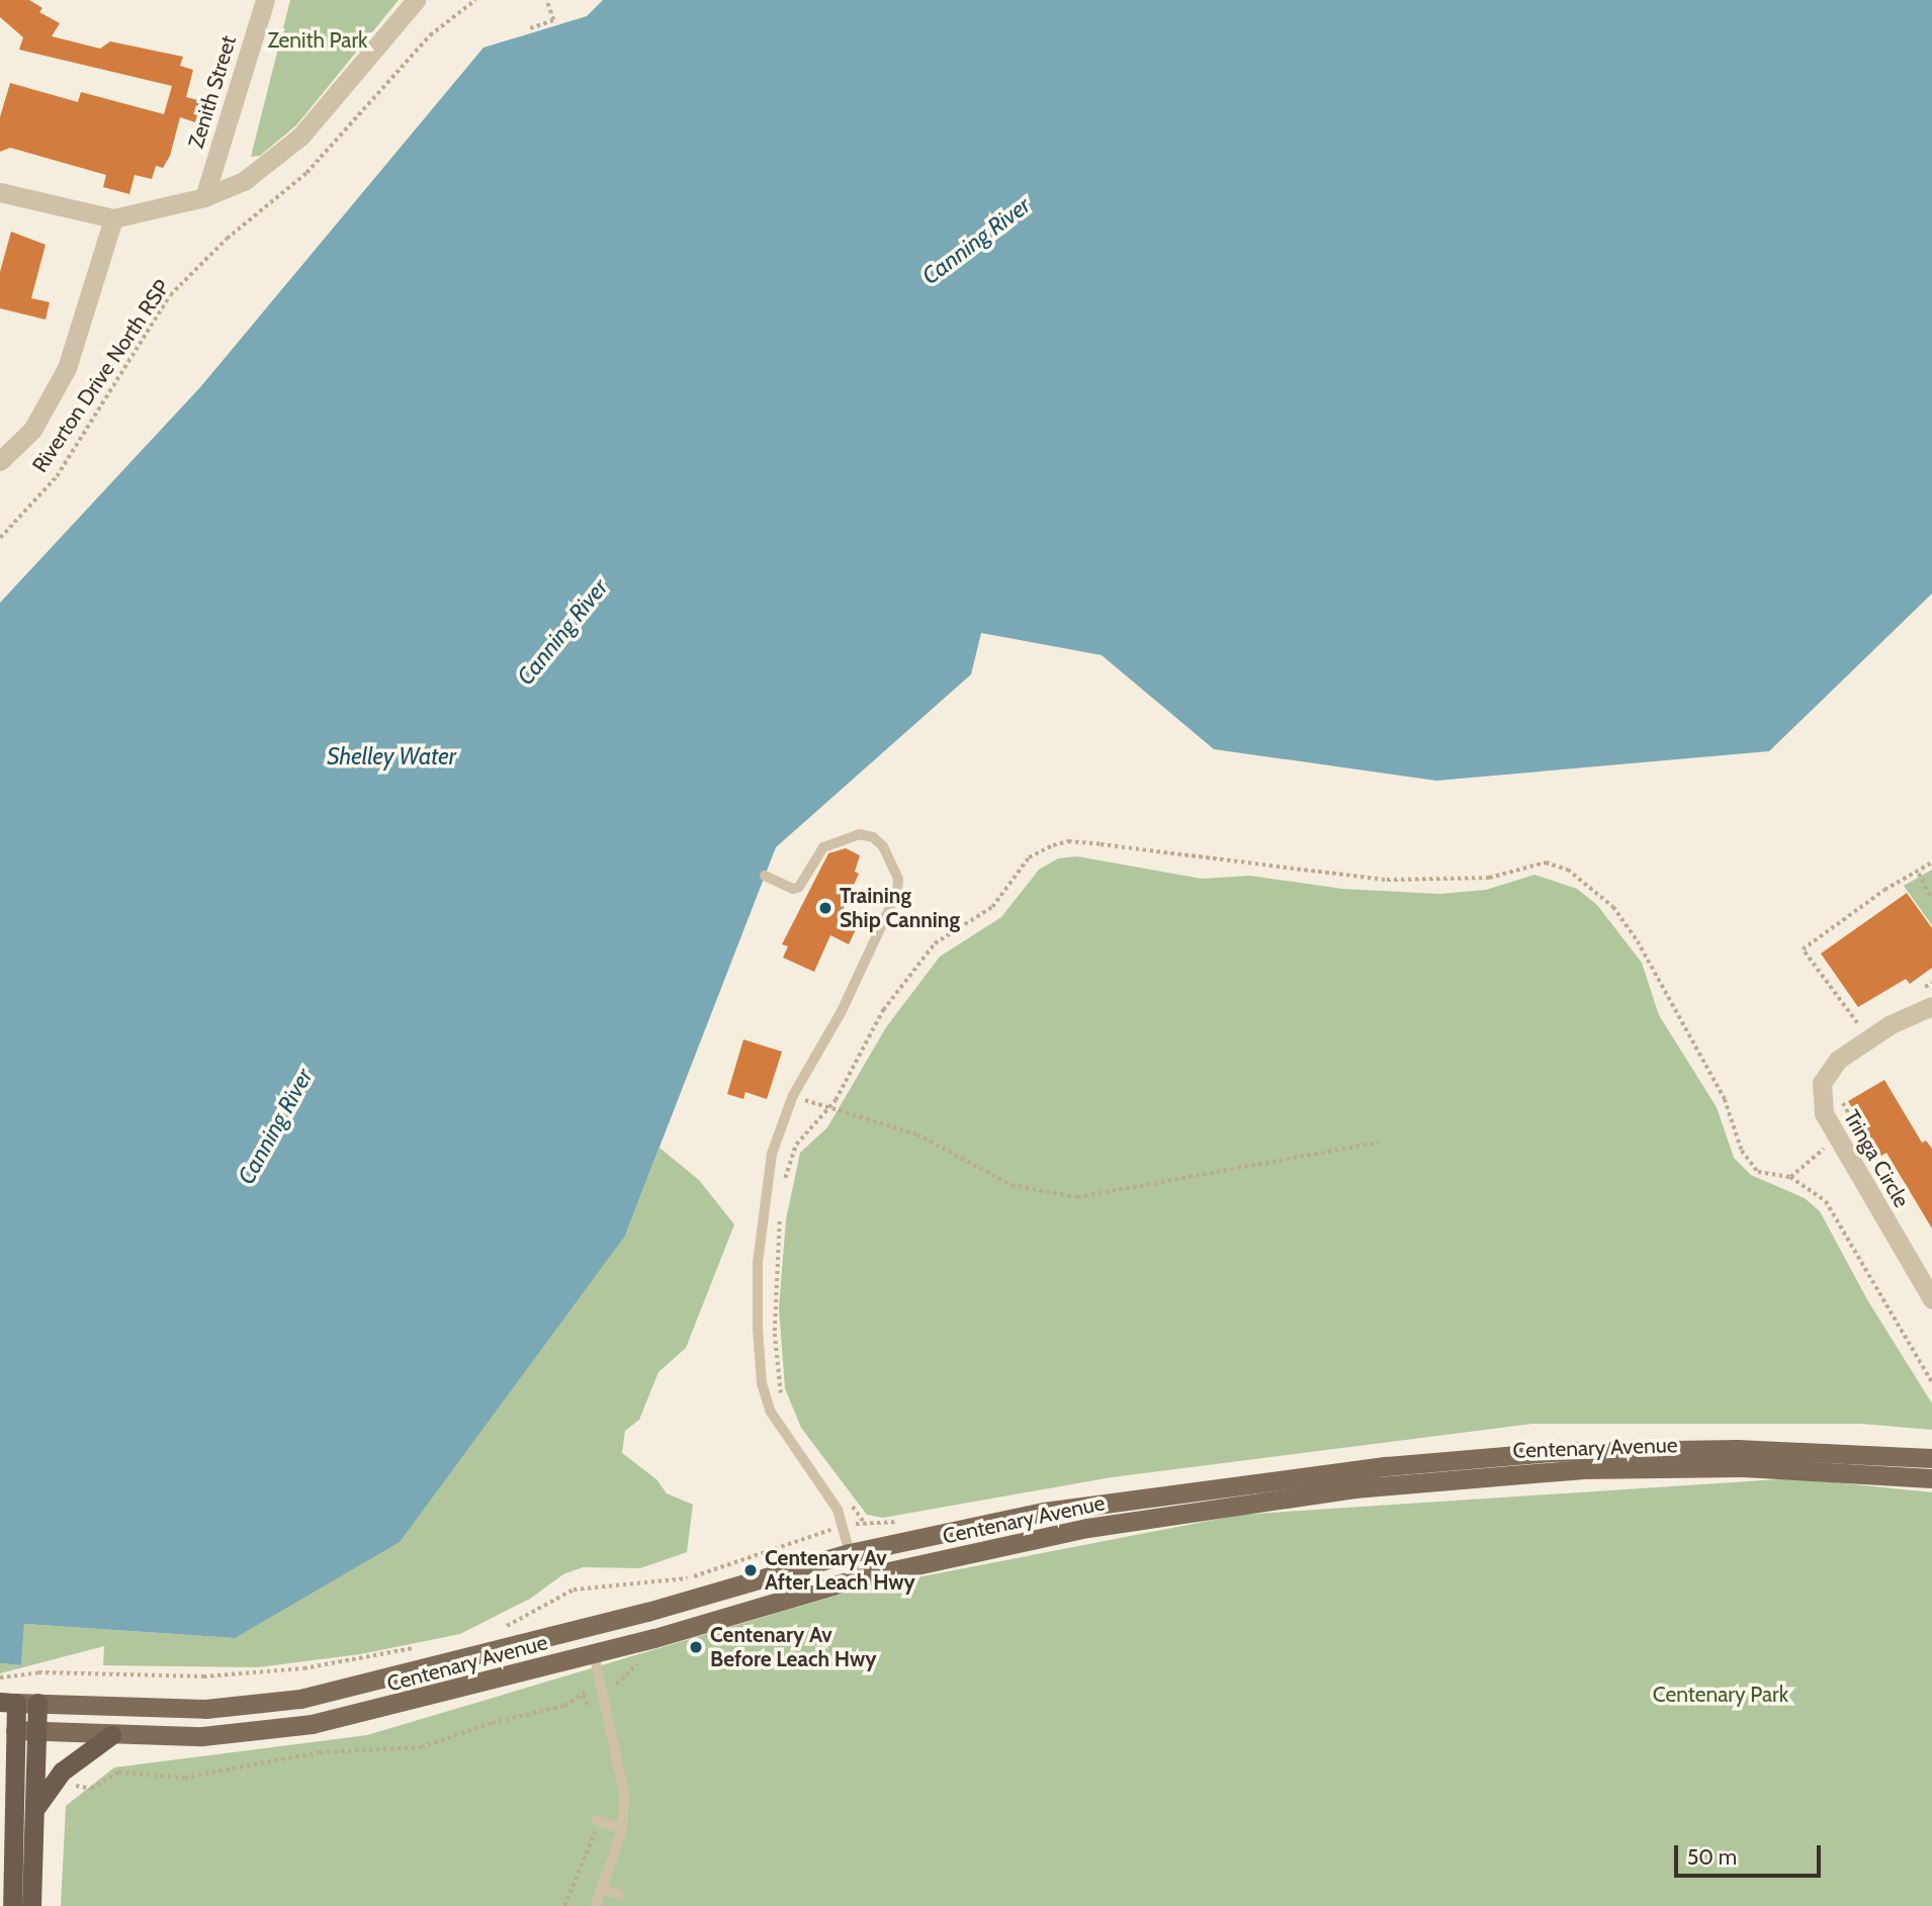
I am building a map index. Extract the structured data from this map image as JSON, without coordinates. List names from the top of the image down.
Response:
{
  "streets": {
    "main road": ["Centenary Avenue"],
    "street": ["Zenith Street", "Tringa Circle"],
    "path": ["Riverton Drive North RSP"]
  },
  "water": ["Canning River", "Shelley Water"],
  "parks": ["Zenith Park", "Centenary Park"],
  "places": ["Training Ship Canning", "Centenary Av After Leach Hwy", "Centenary Av Before Leach Hwy"],
  "scale_bar": "50 m"
}
